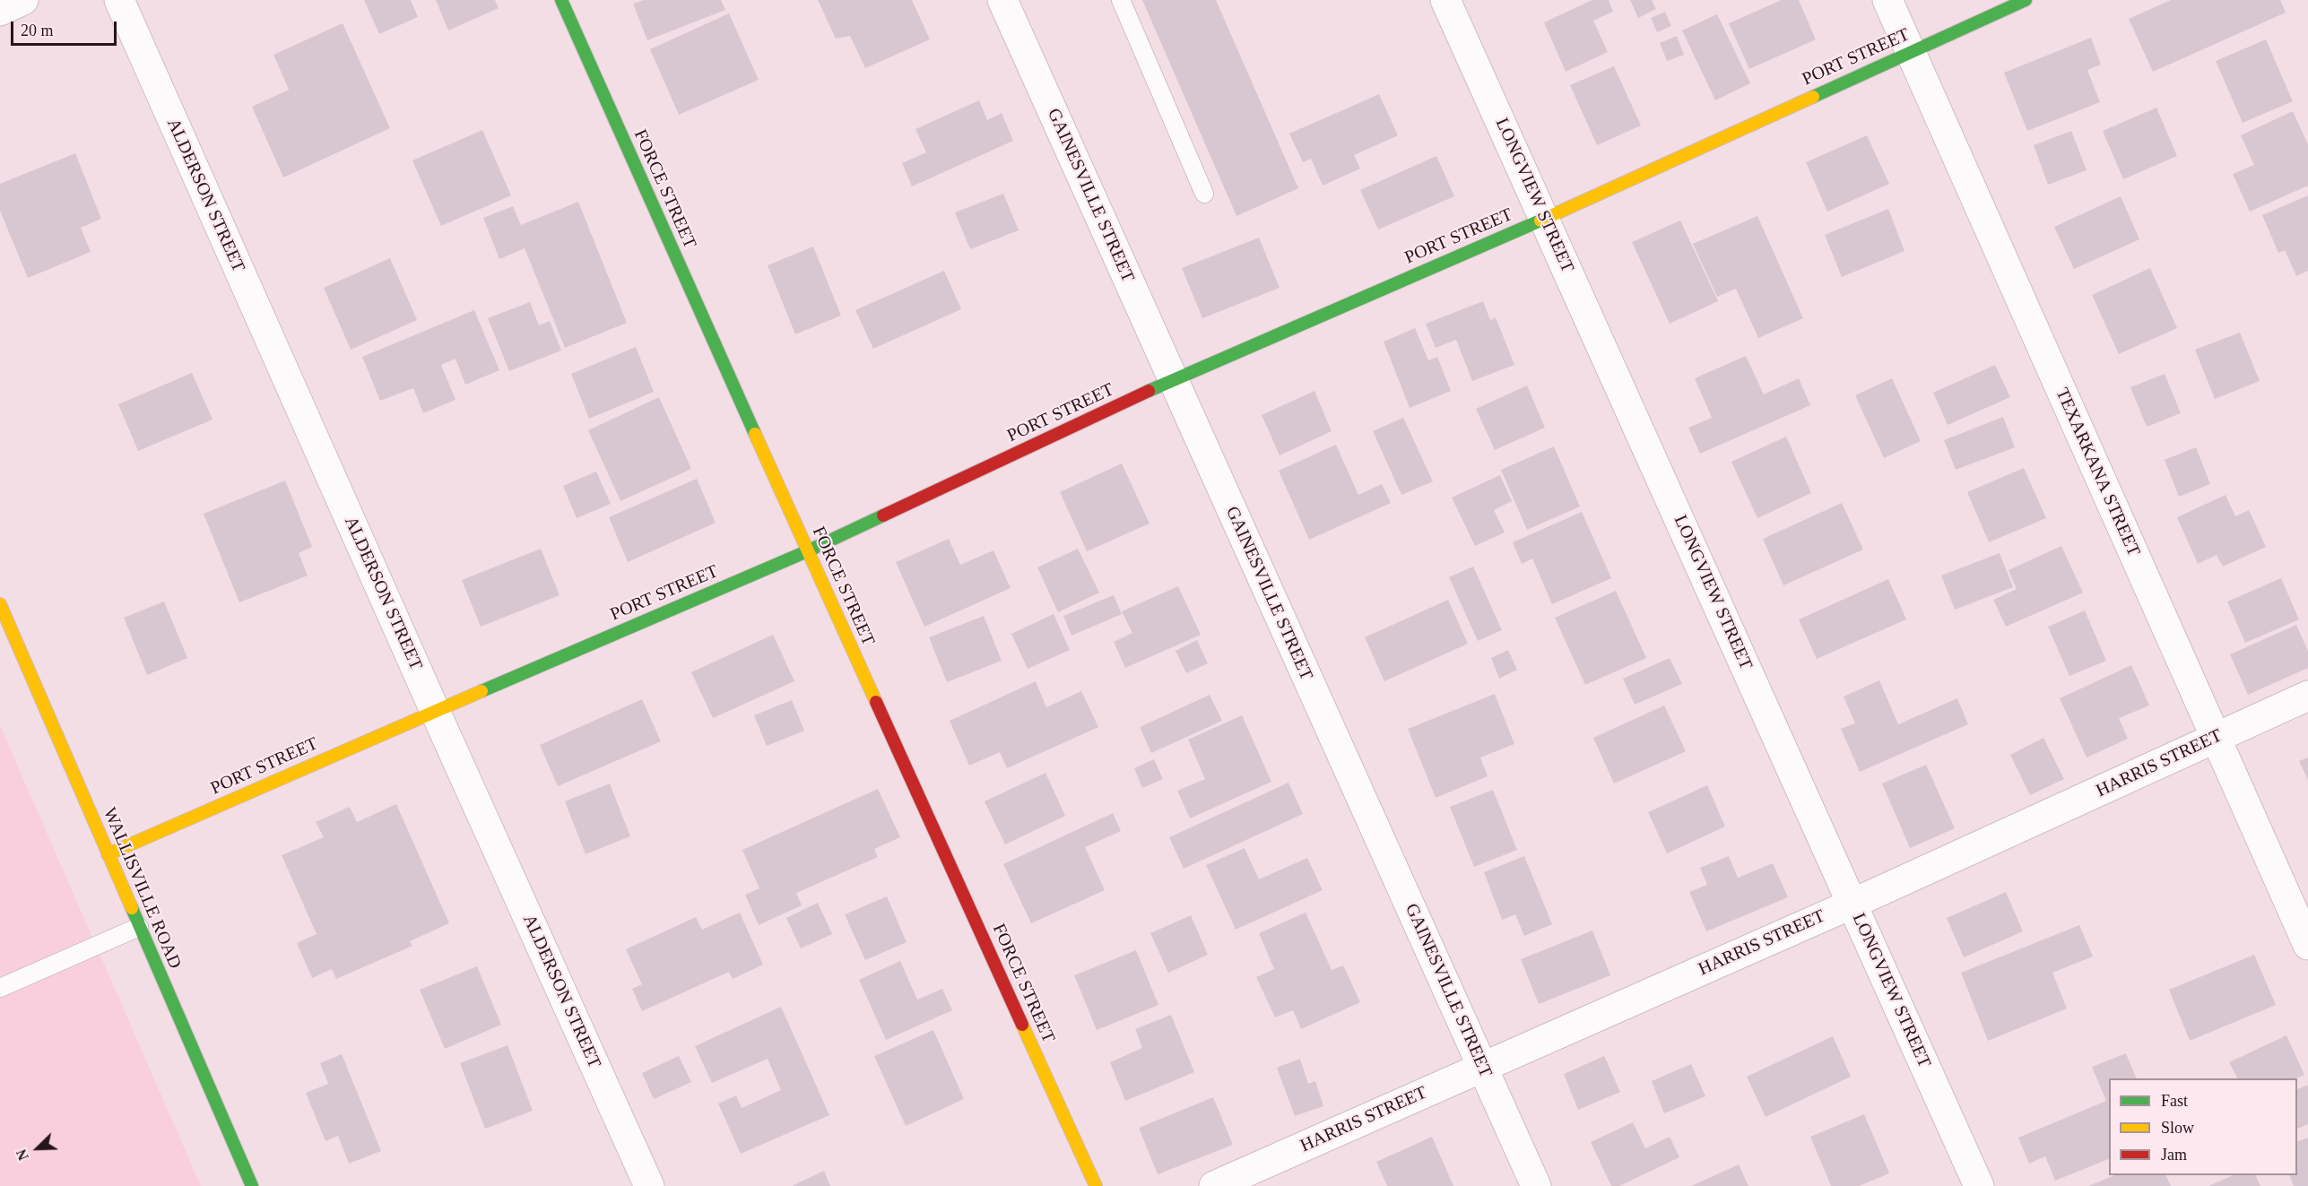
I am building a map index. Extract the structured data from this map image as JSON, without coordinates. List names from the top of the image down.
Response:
{
  "streets": {
    "street": [
      "PORT STREET",
      "FORCE STREET",
      "ALDERSON STREET",
      "GAINESVILLE STREET",
      "LONGVIEW STREET",
      "TEXARKANA STREET",
      "HARRIS STREET",
      "WALLISVILLE ROAD"
    ]
  },
  "crossings": [
    ["PORT STREET", "FORCE STREET"],
    ["PORT STREET", "ALDERSON STREET"],
    ["PORT STREET", "GAINESVILLE STREET"],
    ["PORT STREET", "LONGVIEW STREET"],
    ["PORT STREET", "TEXARKANA STREET"],
    ["PORT STREET", "WALLISVILLE ROAD"],
    ["GAINESVILLE STREET", "HARRIS STREET"],
    ["LONGVIEW STREET", "HARRIS STREET"],
    ["TEXARKANA STREET", "HARRIS STREET"]
  ],
  "legend": ["Fast", "Slow", "Jam"],
  "scale_bar": "20 m",
  "north": "bottom left"
}
